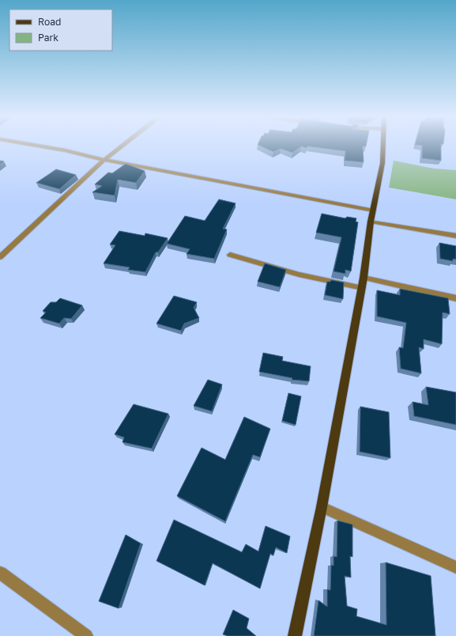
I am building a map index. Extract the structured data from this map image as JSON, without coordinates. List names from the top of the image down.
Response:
{
  "legend": ["Road", "Park"]
}
